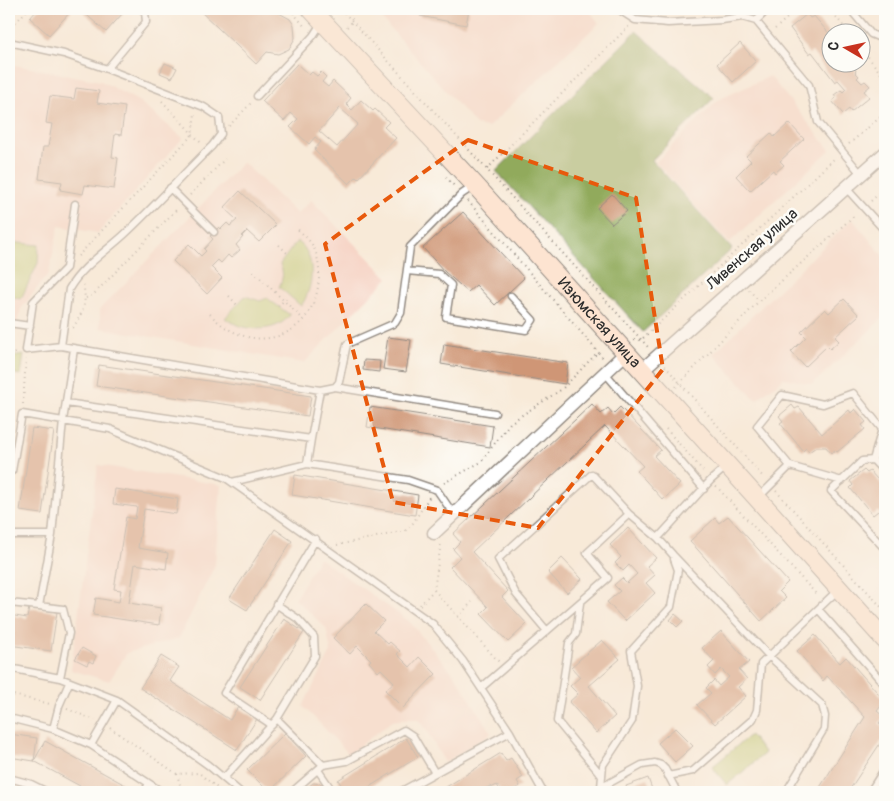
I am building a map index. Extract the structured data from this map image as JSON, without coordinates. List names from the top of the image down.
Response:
{
  "streets": {
    "street": ["Ливенская улица", "Изюмская улица"]
  },
  "crossings": [
    ["Ливенская улица", "Изюмская улица"]
  ],
  "north": "left"
}
